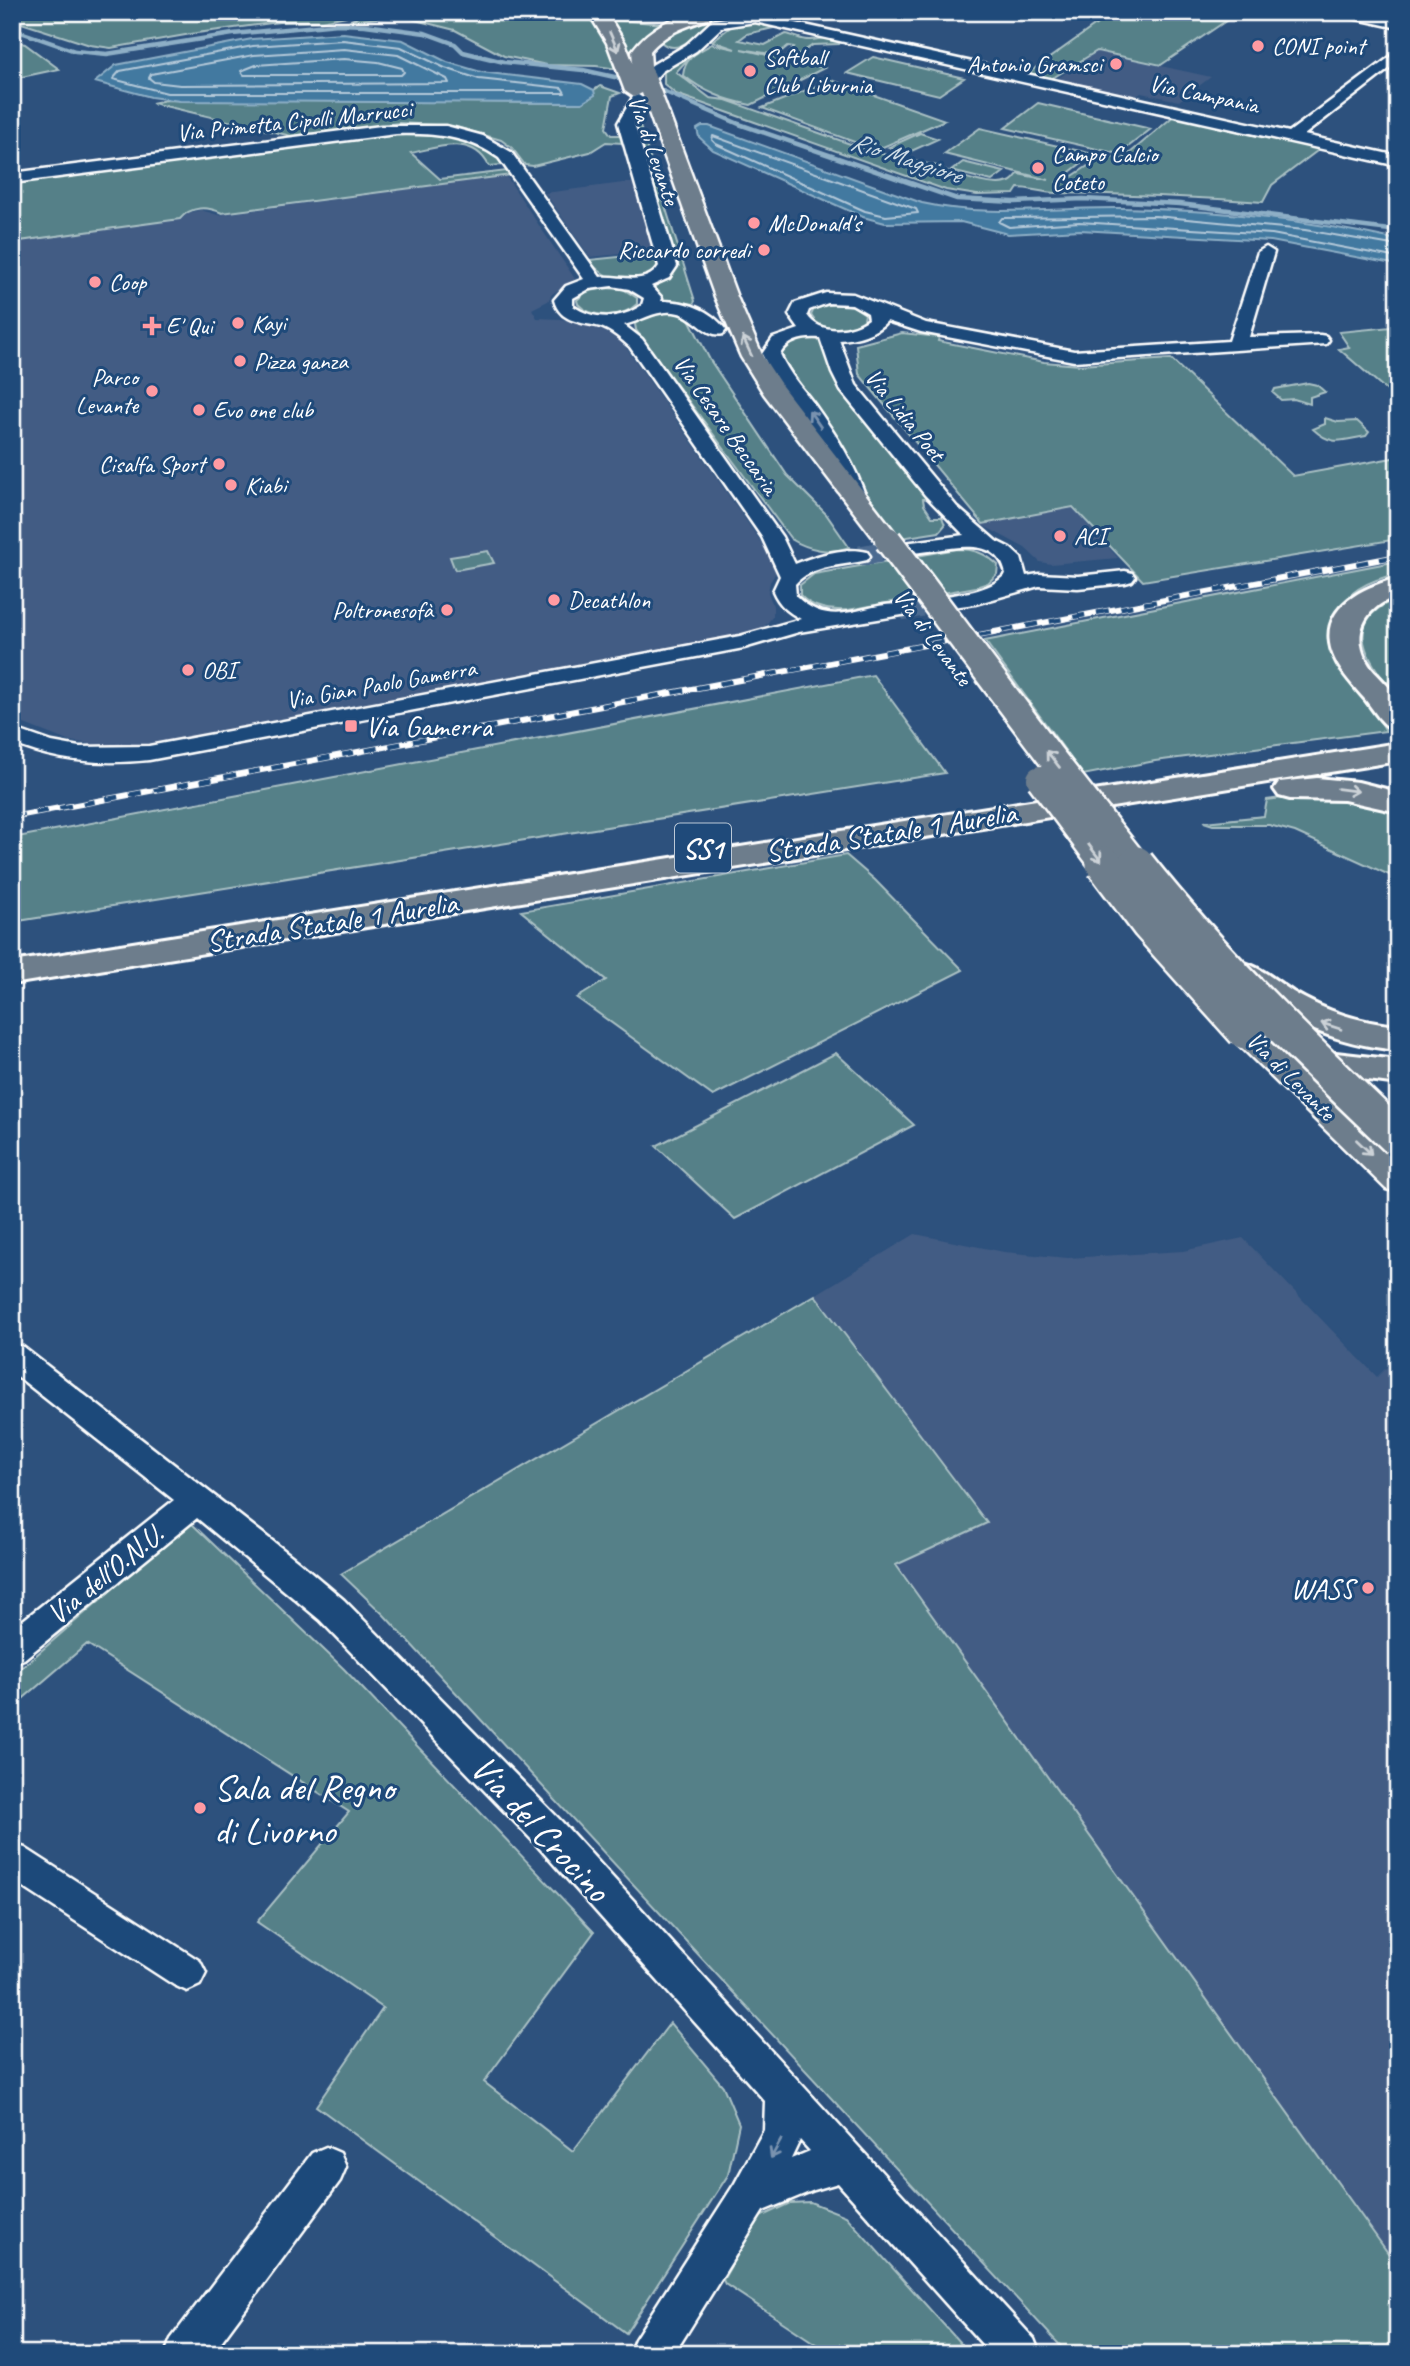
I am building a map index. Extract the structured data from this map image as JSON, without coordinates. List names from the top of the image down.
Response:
{
  "streets": {
    "highway": ["Strada Statale 1 Aurelia", "SS1"],
    "main road": ["Via di Levante"],
    "street": [
      "Via Campania",
      "Via Primetta Cipolli Marrucci",
      "Via Lidia Poet",
      "Via Cesare Beccaria",
      "Via Gian Paolo Gamerra",
      "Via dell'O.N.U.",
      "Via del Crocino"
    ]
  },
  "crossings": [
    ["Via Campania", "Via di Levante"],
    ["Via dell'O.N.U.", "Via del Crocino"]
  ],
  "water": ["Rio Maggiore"],
  "places": {
    "other": [
      "CONI point",
      "Antonio Gramsci",
      "Softball Club Liburnia",
      "Campo Calcio Coteto",
      "McDonald's",
      "Riccardo corredi",
      "Coop",
      "Kayi",
      "Pizza ganza",
      "Parco Levante",
      "Evo one club",
      "Cisalfa Sport",
      "Kiabi",
      "ACI",
      "Decathlon",
      "Poltronesofà",
      "OBI",
      "WASS",
      "Sala del Regno di Livorno"
    ],
    "health": ["E' Qui"],
    "transit": ["Via Gamerra"]
  }
}
